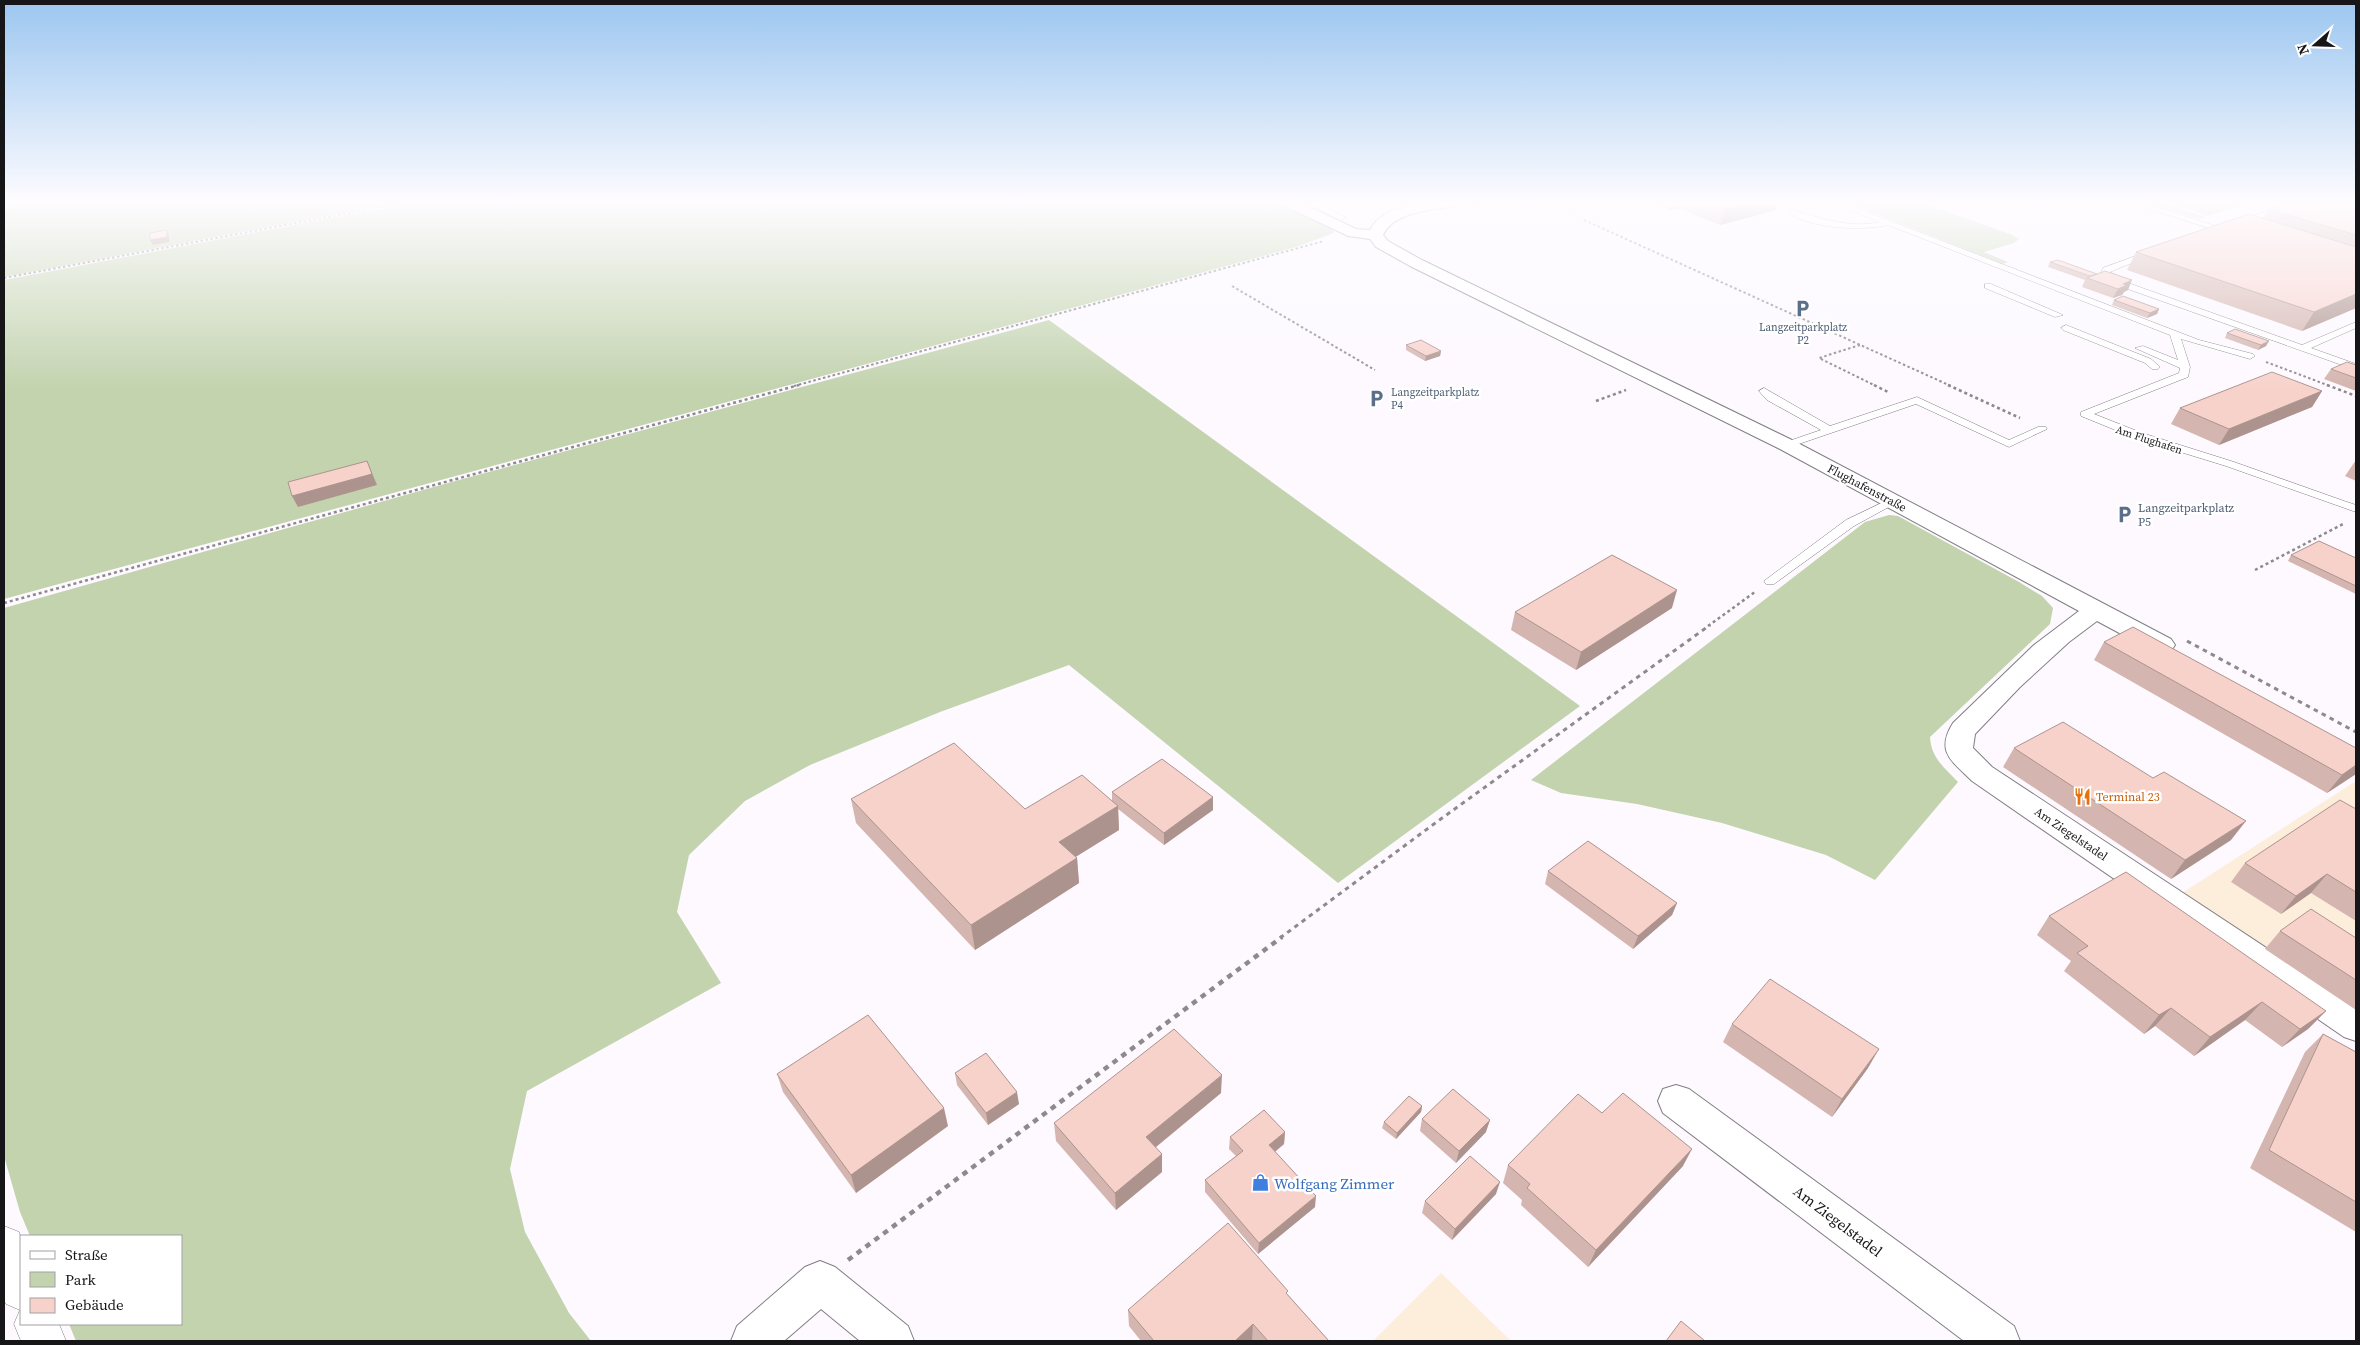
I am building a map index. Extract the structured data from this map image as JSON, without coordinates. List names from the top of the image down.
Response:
{
  "streets": {
    "street": ["Flughafenstraße", "Am Ziegelstadel"],
    "lane": ["Am Flughafen"]
  },
  "crossings": [
    ["Flughafenstraße", "Am Ziegelstadel"]
  ],
  "places": {
    "parking": ["Langzeitparkplatz P2", "Langzeitparkplatz P4", "Langzeitparkplatz P5"],
    "restaurant": ["Terminal 23"],
    "shop": ["Wolfgang Zimmer"]
  },
  "legend": ["Straße", "Park", "Gebäude"],
  "north": "left"
}
